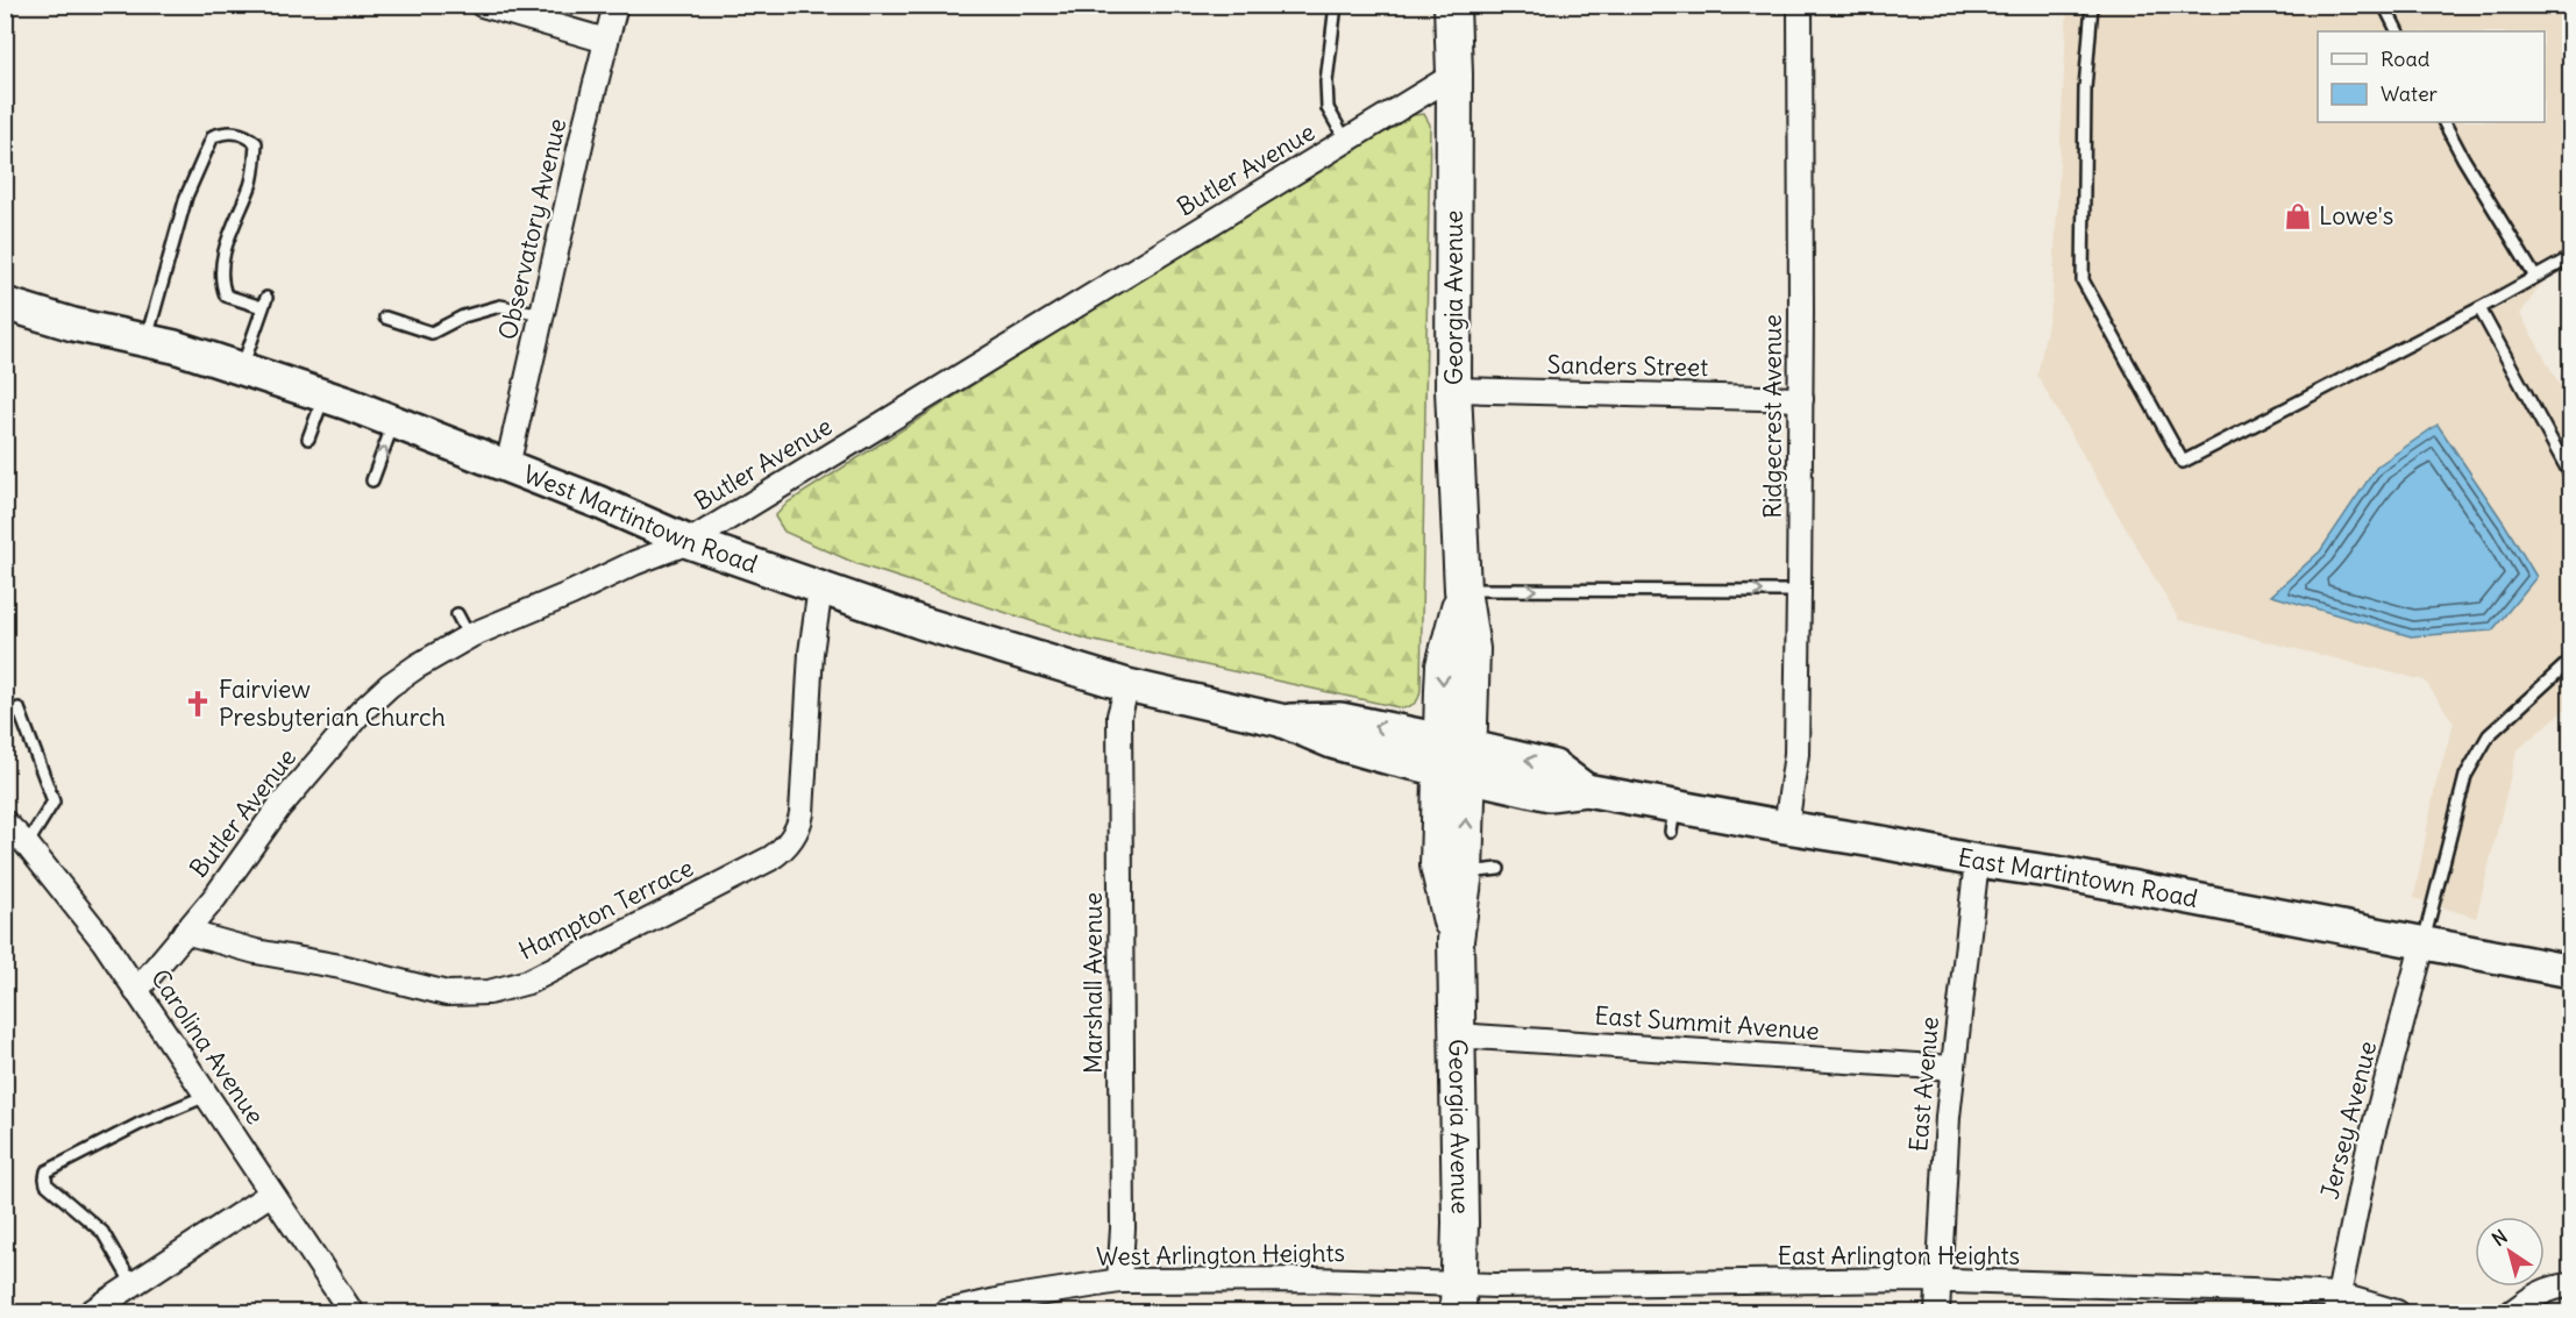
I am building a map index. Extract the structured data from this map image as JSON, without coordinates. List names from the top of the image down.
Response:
{
  "streets": {
    "main road": ["Georgia Avenue", "West Martintown Road", "East Martintown Road"],
    "street": [
      "Butler Avenue",
      "Observatory Avenue",
      "Sanders Street",
      "Ridgecrest Avenue",
      "Hampton Terrace",
      "Marshall Avenue",
      "East Summit Avenue",
      "Carolina Avenue",
      "East Avenue",
      "Jersey Avenue",
      "West Arlington Heights",
      "East Arlington Heights"
    ]
  },
  "crossings": [
    ["Butler Avenue", "Georgia Avenue"],
    ["Butler Avenue", "West Martintown Road"],
    ["Butler Avenue", "Hampton Terrace"],
    ["Butler Avenue", "Carolina Avenue"],
    ["Observatory Avenue", "West Martintown Road"],
    ["Georgia Avenue", "Sanders Street"],
    ["Georgia Avenue", "West Martintown Road"],
    ["Georgia Avenue", "East Martintown Road"],
    ["Georgia Avenue", "East Summit Avenue"],
    ["Georgia Avenue", "West Arlington Heights"],
    ["Georgia Avenue", "East Arlington Heights"],
    ["Sanders Street", "Ridgecrest Avenue"],
    ["Ridgecrest Avenue", "East Martintown Road"],
    ["West Martintown Road", "East Martintown Road"],
    ["West Martintown Road", "Hampton Terrace"],
    ["West Martintown Road", "Marshall Avenue"],
    ["East Martintown Road", "East Avenue"],
    ["East Martintown Road", "Jersey Avenue"],
    ["Marshall Avenue", "West Arlington Heights"],
    ["East Summit Avenue", "East Avenue"],
    ["East Avenue", "East Arlington Heights"],
    ["Jersey Avenue", "East Arlington Heights"],
    ["West Arlington Heights", "East Arlington Heights"]
  ],
  "places": {
    "shop": ["Lowe's"],
    "church": ["Fairview Presbyterian Church"]
  },
  "legend": ["Road", "Water"],
  "north": "top left"
}
